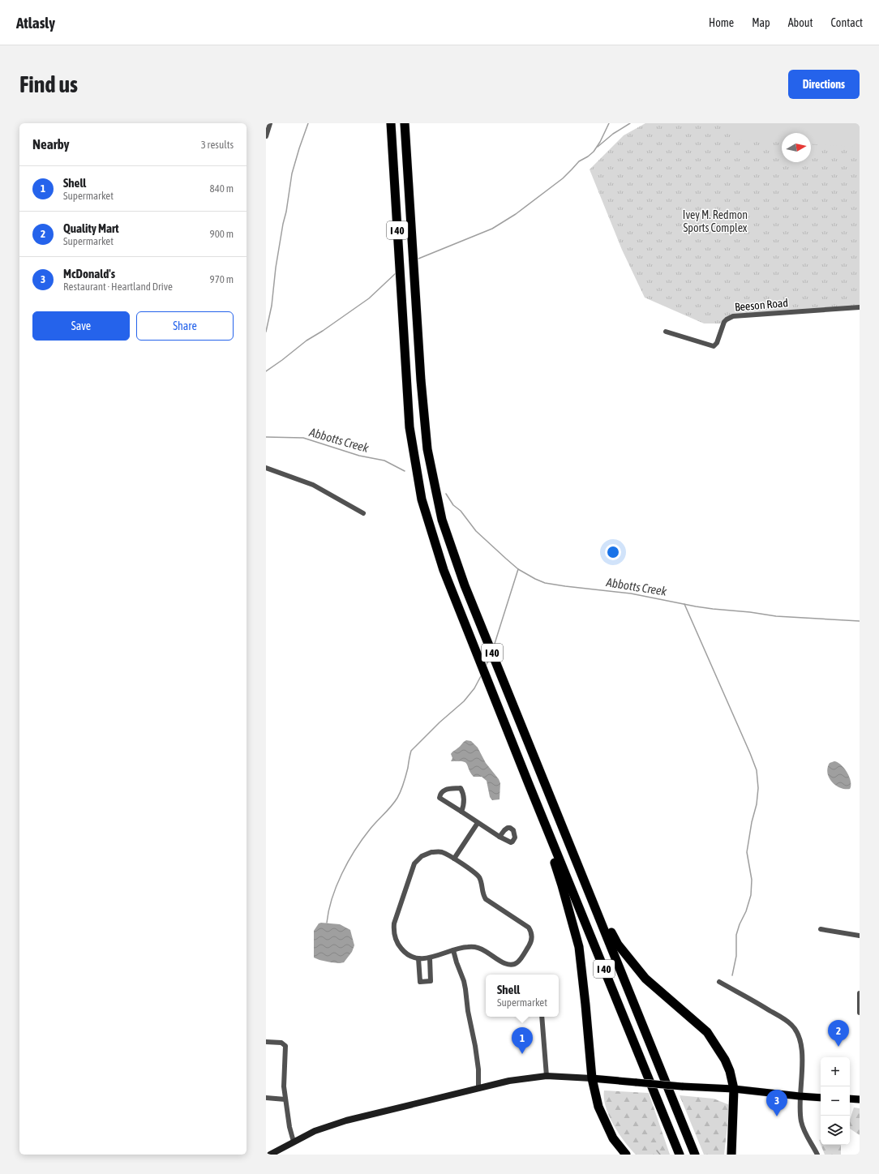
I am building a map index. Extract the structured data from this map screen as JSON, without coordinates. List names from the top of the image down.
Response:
{
  "streets": {
    "highway": ["I 40"],
    "street": ["Beeson Road"]
  },
  "water": ["Abbotts Creek"],
  "parks": ["Ivey M. Redmon Sports Complex"],
  "north": "right",
  "page": {
    "header": "Atlasly",
    "nav": [
      "Home",
      "Map",
      "About",
      "Contact"
    ],
    "buttons": [
      "Directions",
      ["Save", "Share"]
    ],
    "title": "Find us",
    "heading": ["Nearby", "3 results"],
    "list": [
      {
        "mark": "1",
        "name": "Shell",
        "note": "Supermarket",
        "value": "840 m"
      },
      {
        "mark": "2",
        "name": "Quality Mart",
        "note": "Supermarket",
        "value": "900 m"
      },
      {
        "mark": "3",
        "name": "McDonald's",
        "note": "Restaurant · Heartland Drive",
        "value": "970 m"
      }
    ],
    "popup": ["Shell", "Supermarket"],
    "pins": ["2", "1", "3"],
    "map_buttons": ["+", "−"]
  }
}
